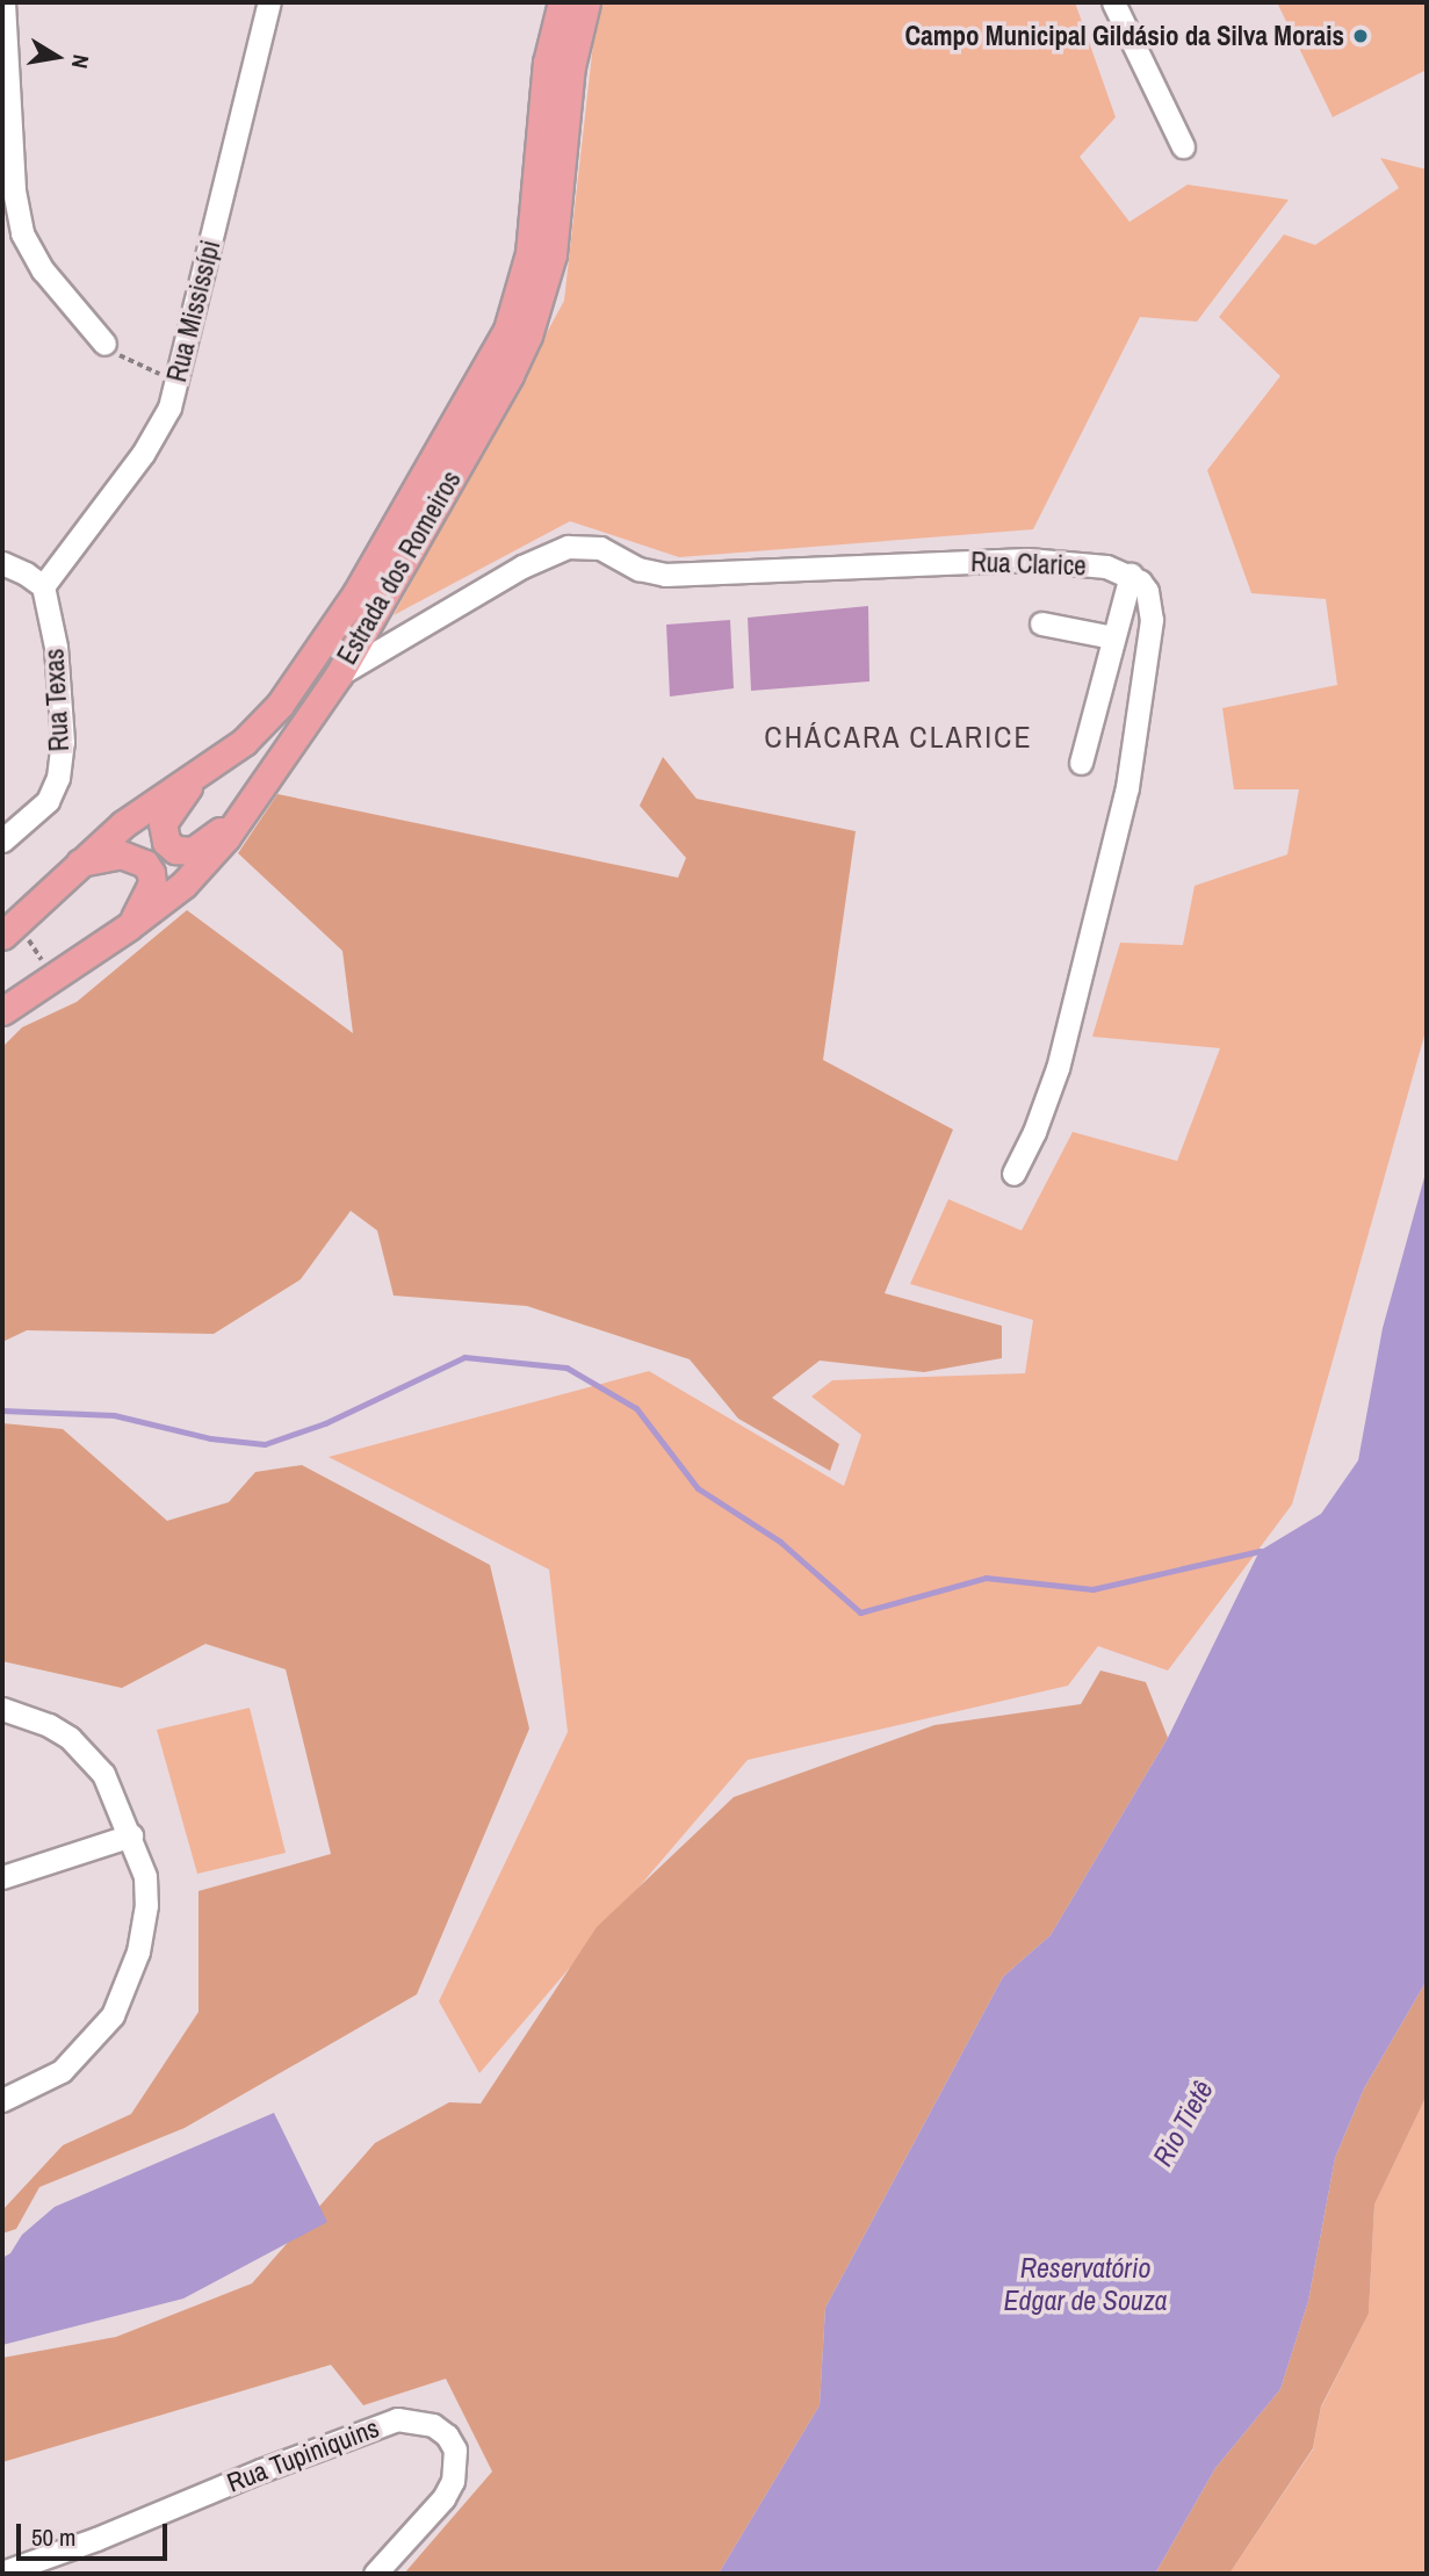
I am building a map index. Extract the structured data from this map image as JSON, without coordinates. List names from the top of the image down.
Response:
{
  "streets": {
    "main road": ["Estrada dos Romeiros"],
    "street": [
      "Rua Mississípi",
      "Rua Clarice",
      "Rua Texas",
      "Rua Tupiniquins"
    ]
  },
  "crossings": [
    ["Rua Mississípi", "Rua Texas"],
    ["Rua Clarice", "Estrada dos Romeiros"]
  ],
  "districts": ["CHÁCARA CLARICE"],
  "water": ["Rio Tietê", "Reservatório Edgar de Souza"],
  "places": ["Campo Municipal Gildásio da Silva Morais"],
  "scale_bar": "50 m",
  "north": "right"
}
